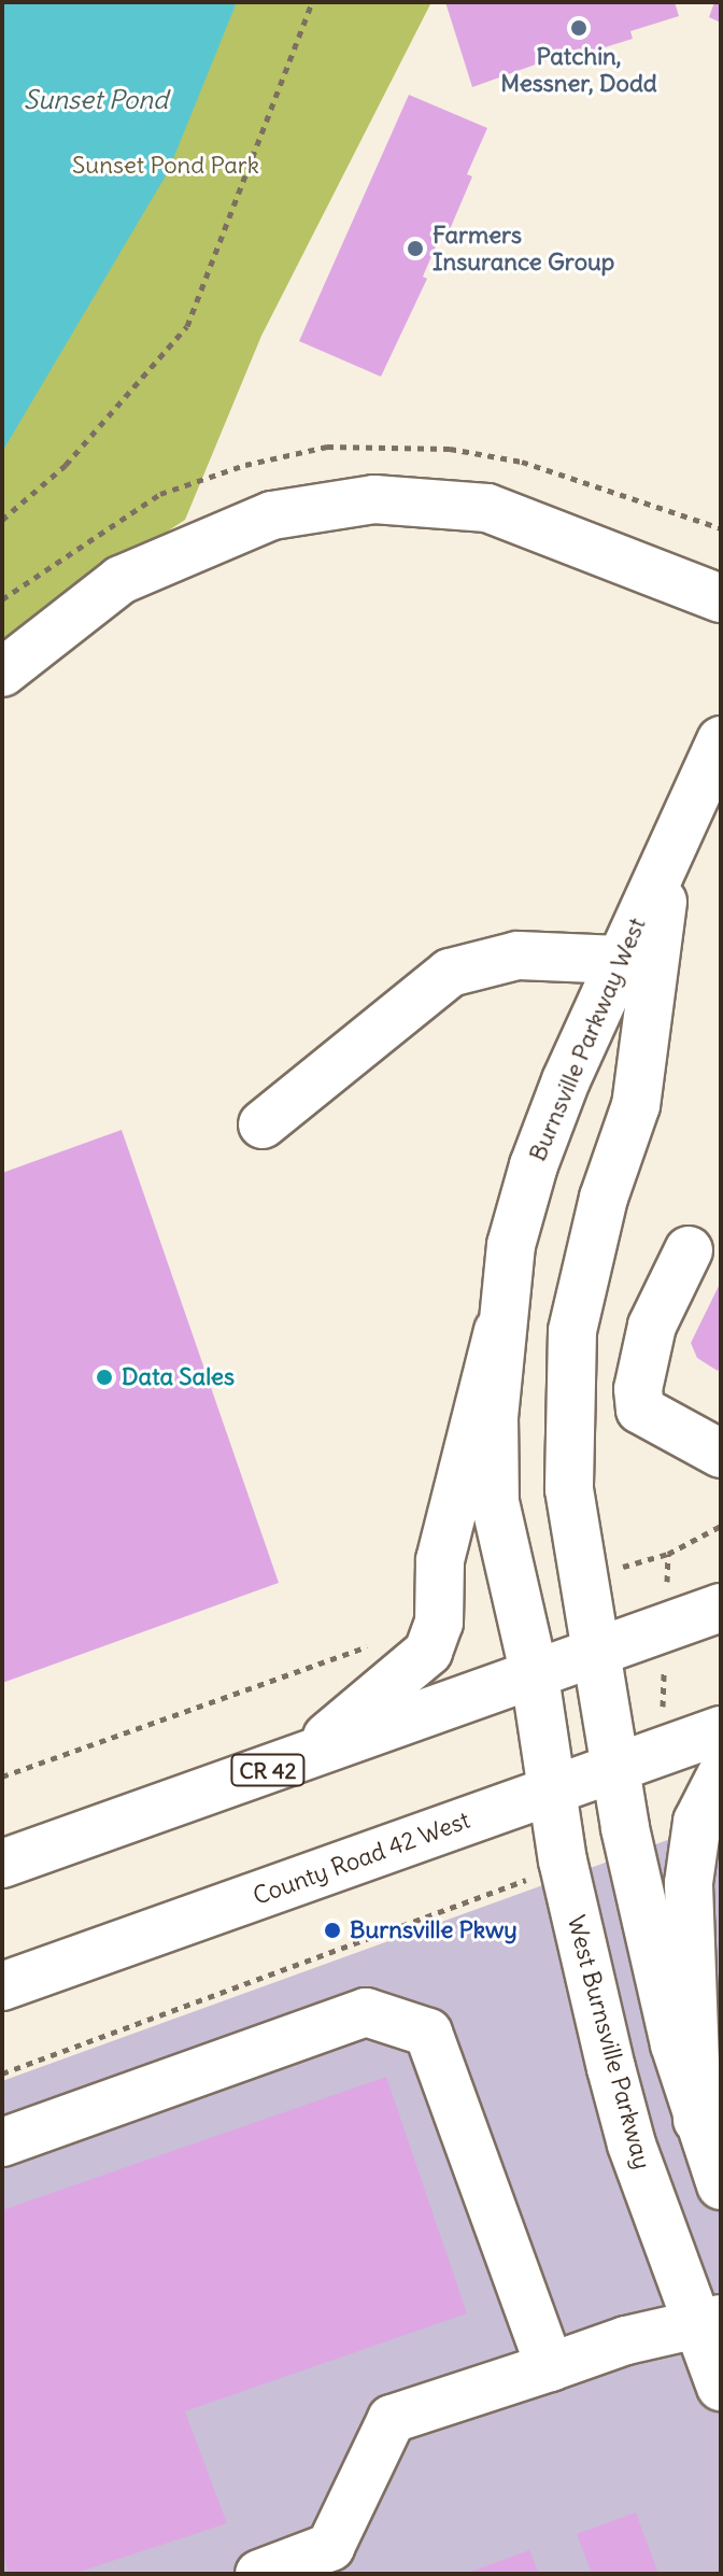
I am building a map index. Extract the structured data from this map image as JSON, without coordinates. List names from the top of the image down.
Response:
{
  "streets": {
    "main road": [
      "Burnsville Parkway West",
      "CR 42",
      "County Road 42 West",
      "West Burnsville Parkway"
    ]
  },
  "crossings": [
    ["Burnsville Parkway West", "CR 42"],
    ["Burnsville Parkway West", "County Road 42 West"],
    ["Burnsville Parkway West", "West Burnsville Parkway"],
    ["County Road 42 West", "West Burnsville Parkway"]
  ],
  "water": ["Sunset Pond"],
  "parks": ["Sunset Pond Park"],
  "places": [
    "Patchin, Messner, Dodd",
    "Farmers Insurance Group",
    "Data Sales",
    "Burnsville Pkwy"
  ]
}
